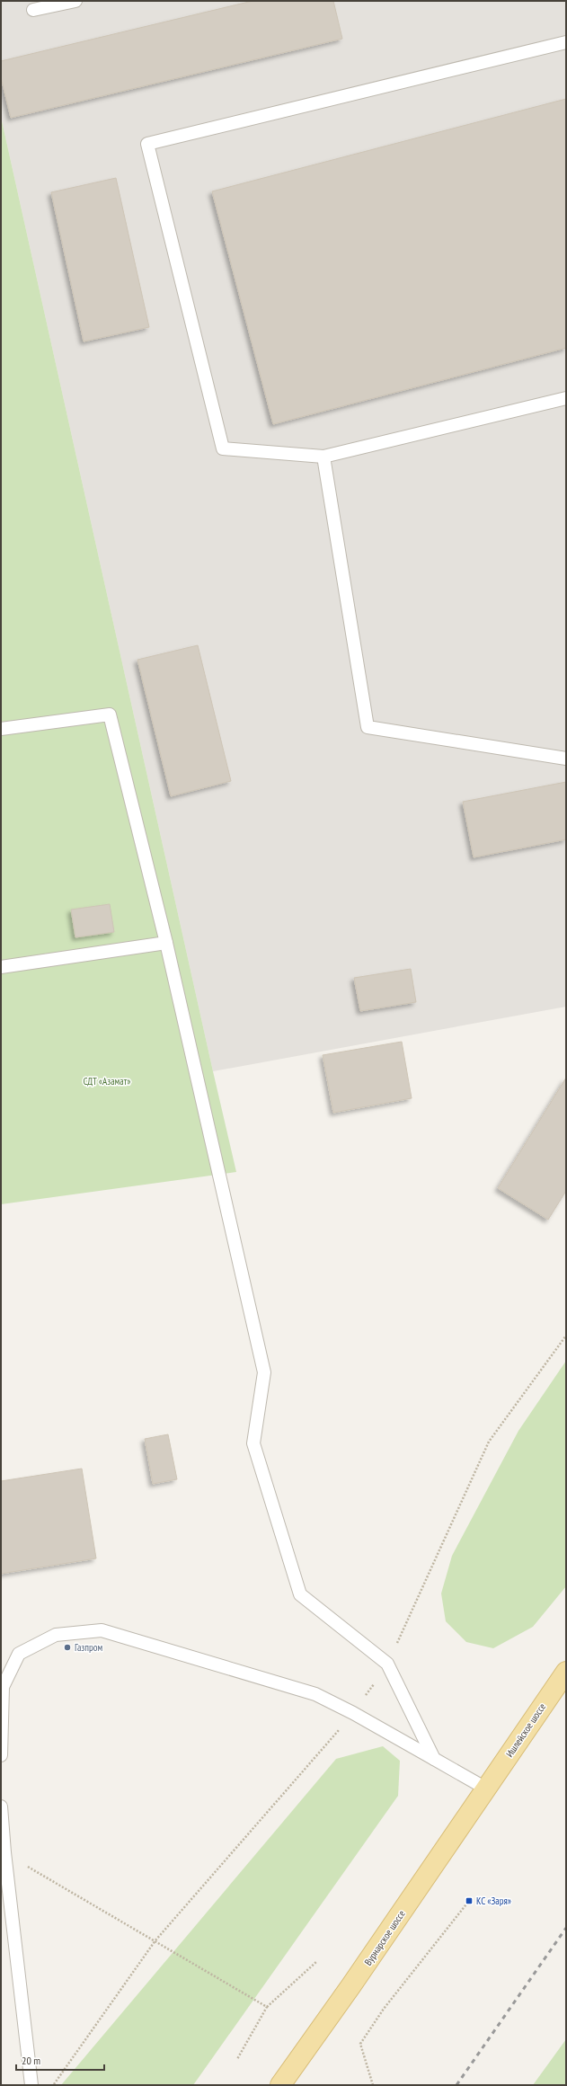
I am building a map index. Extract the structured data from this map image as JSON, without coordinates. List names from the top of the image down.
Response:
{
  "streets": {
    "main road": ["Ишлейское шоссе", "Вурнарское шоссе"]
  },
  "crossings": [
    ["Ишлейское шоссе", "Вурнарское шоссе"]
  ],
  "parks": ["СДТ «Азамат»"],
  "places": {
    "other": ["Газпром"],
    "transit": ["КС «Заря»"]
  },
  "scale_bar": "20 m"
}
